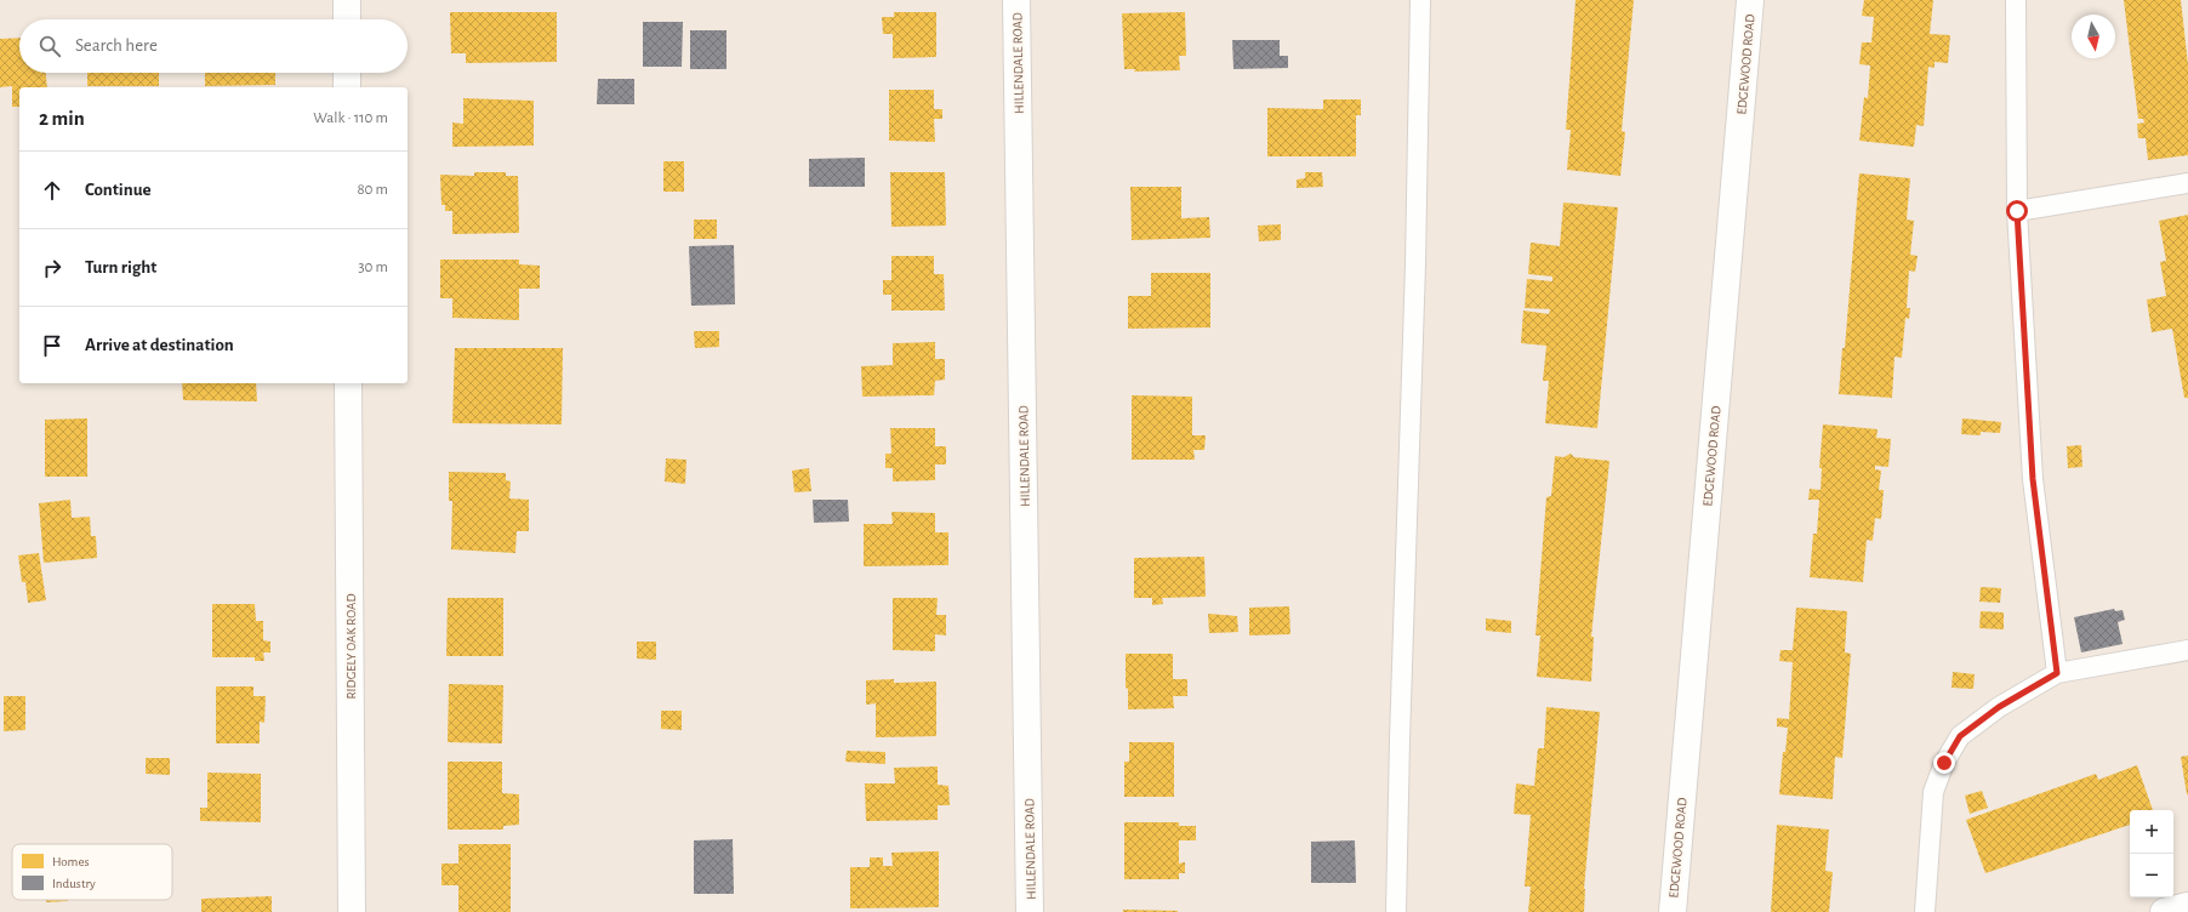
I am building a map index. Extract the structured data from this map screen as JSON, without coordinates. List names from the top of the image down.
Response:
{
  "streets": {
    "street": ["HILLENDALE ROAD", "EDGEWOOD ROAD", "RIDGELY OAK ROAD"]
  },
  "legend": ["Homes", "Industry"],
  "north": "bottom",
  "page": {
    "search": "Search here",
    "heading": ["2 min", "Walk · 110 m"],
    "list": [
      ["Continue", "80 m"],
      ["Turn right", "30 m"],
      "Arrive at destination"
    ],
    "map_buttons": ["+", "−"]
  }
}
